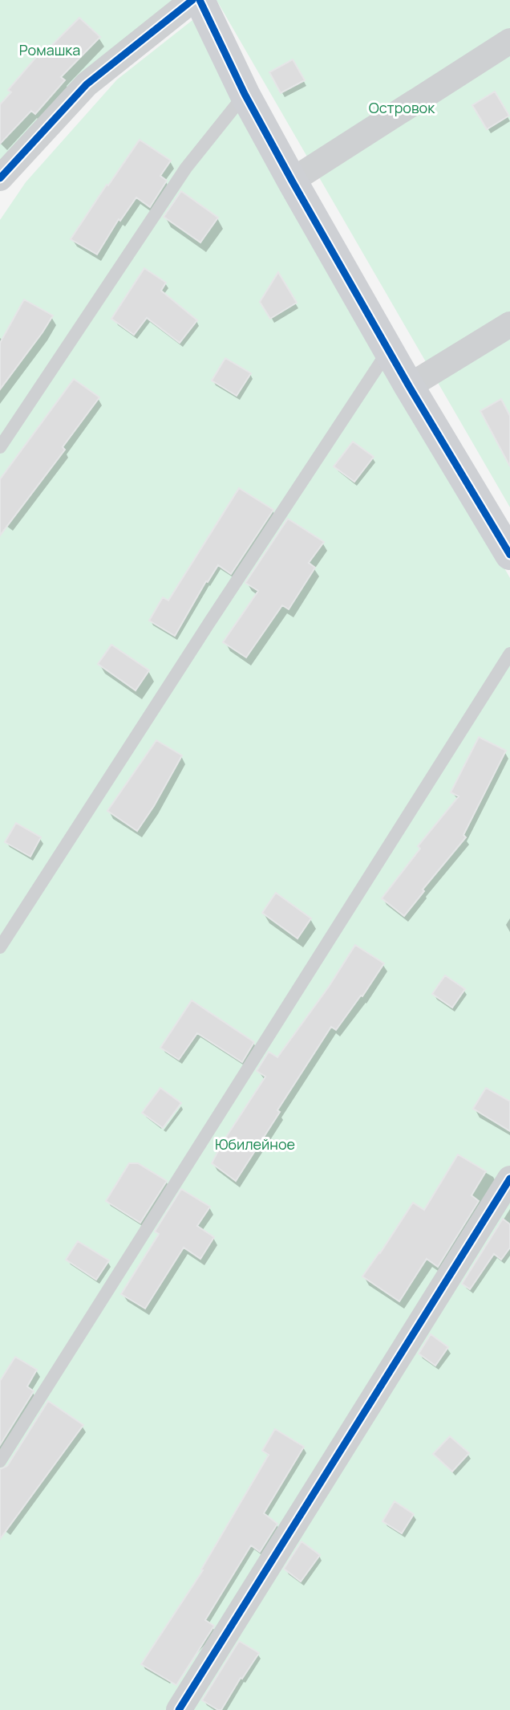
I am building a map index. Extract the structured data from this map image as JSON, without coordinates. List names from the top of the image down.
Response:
{
  "parks": ["Ромашка", "Островок", "Юбилейное"]
}
